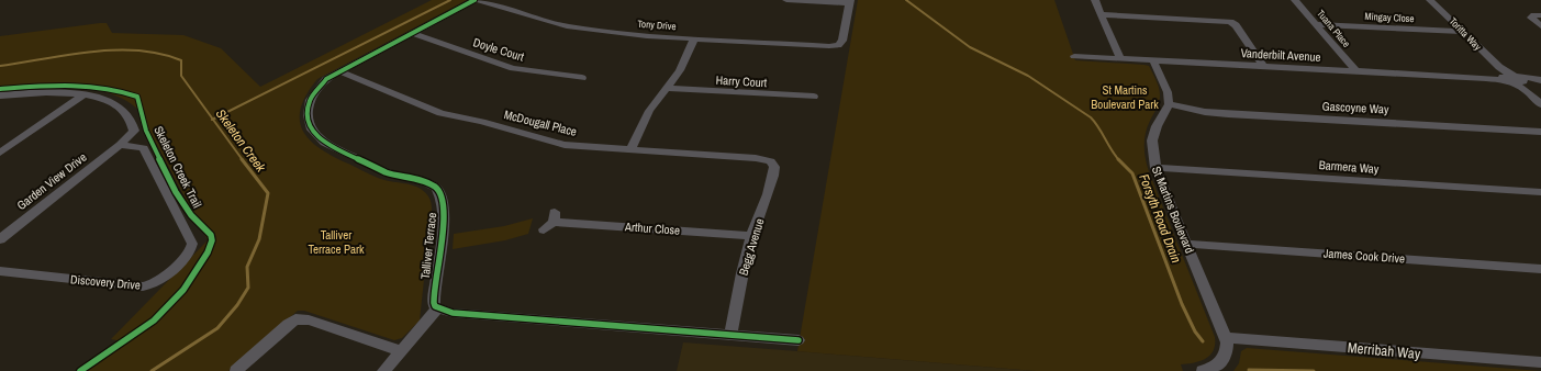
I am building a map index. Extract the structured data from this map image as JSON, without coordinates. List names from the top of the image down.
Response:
{
  "streets": {
    "street": [
      "Mingay Close",
      "Tony Drive",
      "Tuana Place",
      "Toritta Way",
      "Doyle Court",
      "Vanderbilt Avenue",
      "Harry Court",
      "Gascoyne Way",
      "McDougall Place",
      "Barmera Way",
      "Garden View Drive",
      "St Martins Boulevard",
      "Arthur Close",
      "Talliver Terrace",
      "Begg Avenue",
      "James Cook Drive",
      "Discovery Drive",
      "Merribah Way"
    ],
    "cycle path": ["Skeleton Creek Trail"]
  },
  "crossings": [
    ["Mingay Close", "Tuana Place"],
    ["Mingay Close", "Toritta Way"],
    ["Tony Drive", "Talliver Terrace"],
    ["Tuana Place", "Vanderbilt Avenue"],
    ["Toritta Way", "Vanderbilt Avenue"],
    ["Doyle Court", "Talliver Terrace"],
    ["Gascoyne Way", "St Martins Boulevard"],
    ["McDougall Place", "Talliver Terrace"],
    ["McDougall Place", "Begg Avenue"],
    ["Barmera Way", "St Martins Boulevard"],
    ["Garden View Drive", "Discovery Drive"],
    ["St Martins Boulevard", "James Cook Drive"],
    ["St Martins Boulevard", "Merribah Way"],
    ["Arthur Close", "Begg Avenue"]
  ],
  "water": ["Skeleton Creek", "Forsyth Road Drain"],
  "parks": ["St Martins Boulevard Park", "Talliver Terrace Park"]
}
